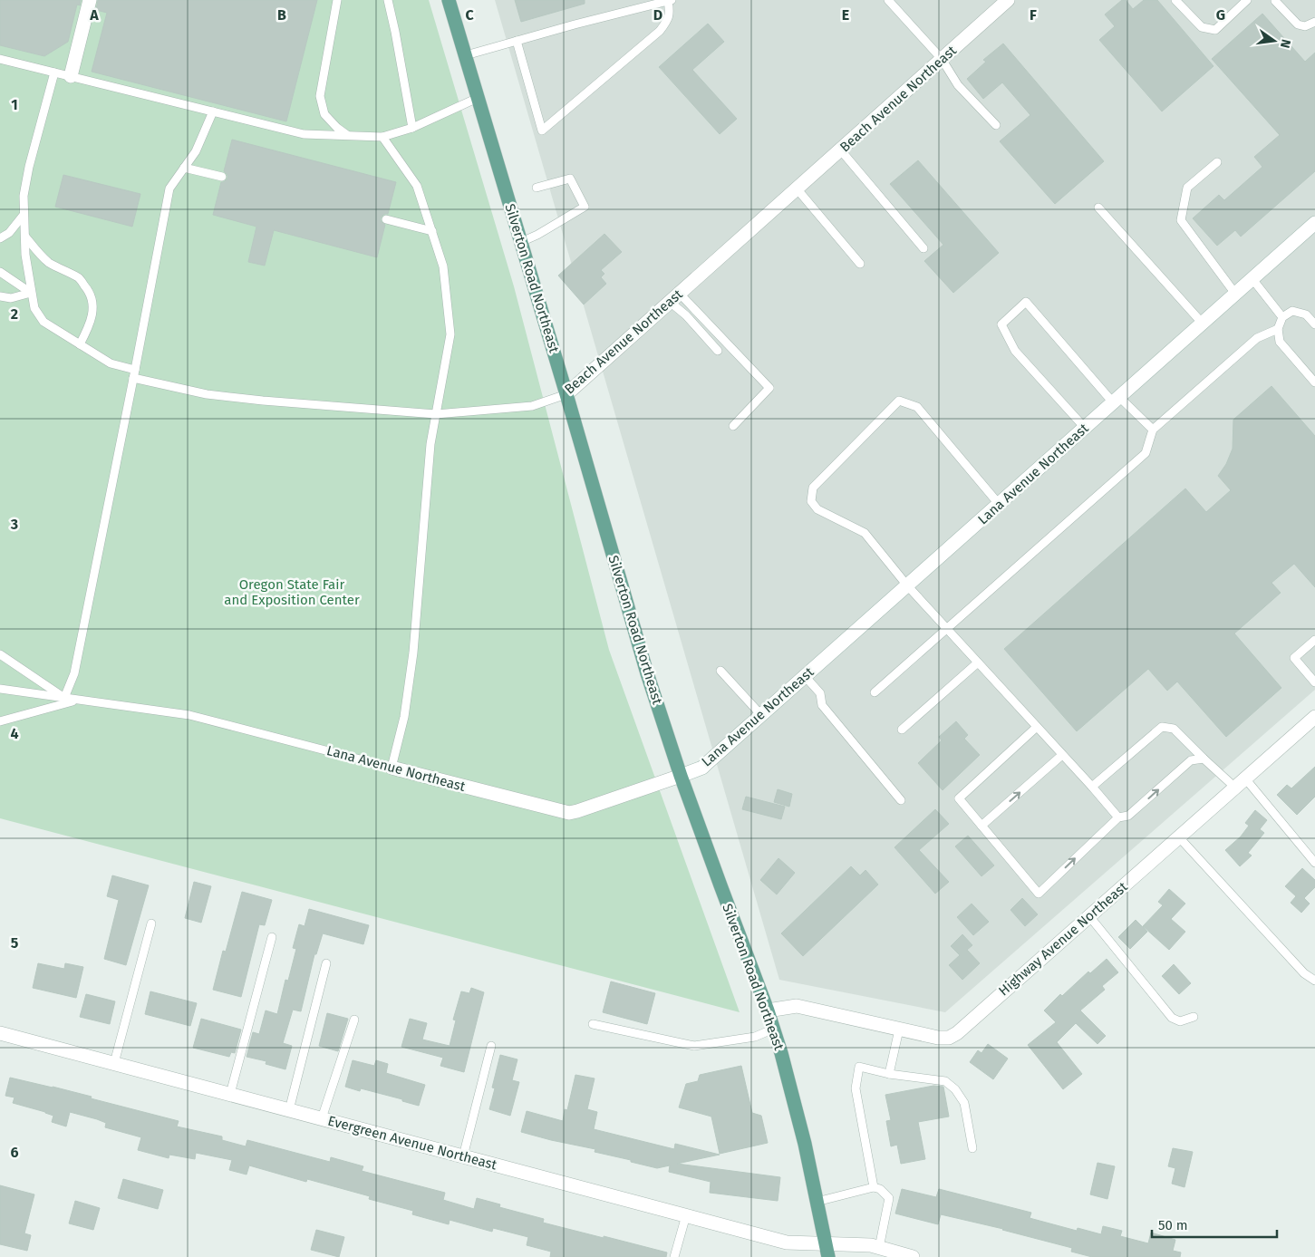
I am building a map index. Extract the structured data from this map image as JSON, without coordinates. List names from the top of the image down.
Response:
{
  "streets": {
    "main road": ["Silverton Road Northeast"],
    "street": [
      "Beach Avenue Northeast",
      "Lana Avenue Northeast",
      "Highway Avenue Northeast",
      "Evergreen Avenue Northeast"
    ]
  },
  "crossings": [
    ["Beach Avenue Northeast", "Silverton Road Northeast"],
    ["Silverton Road Northeast", "Lana Avenue Northeast"],
    ["Silverton Road Northeast", "Highway Avenue Northeast"],
    ["Silverton Road Northeast", "Evergreen Avenue Northeast"]
  ],
  "parks": ["Oregon State Fair and Exposition Center"],
  "scale_bar": "50 m",
  "north": "right",
  "grid": {
    "columns": [
      "A",
      "B",
      "C",
      "D",
      "E",
      "F",
      "G"
    ],
    "rows": [
      "1",
      "2",
      "3",
      "4",
      "5",
      "6"
    ]
  }
}
